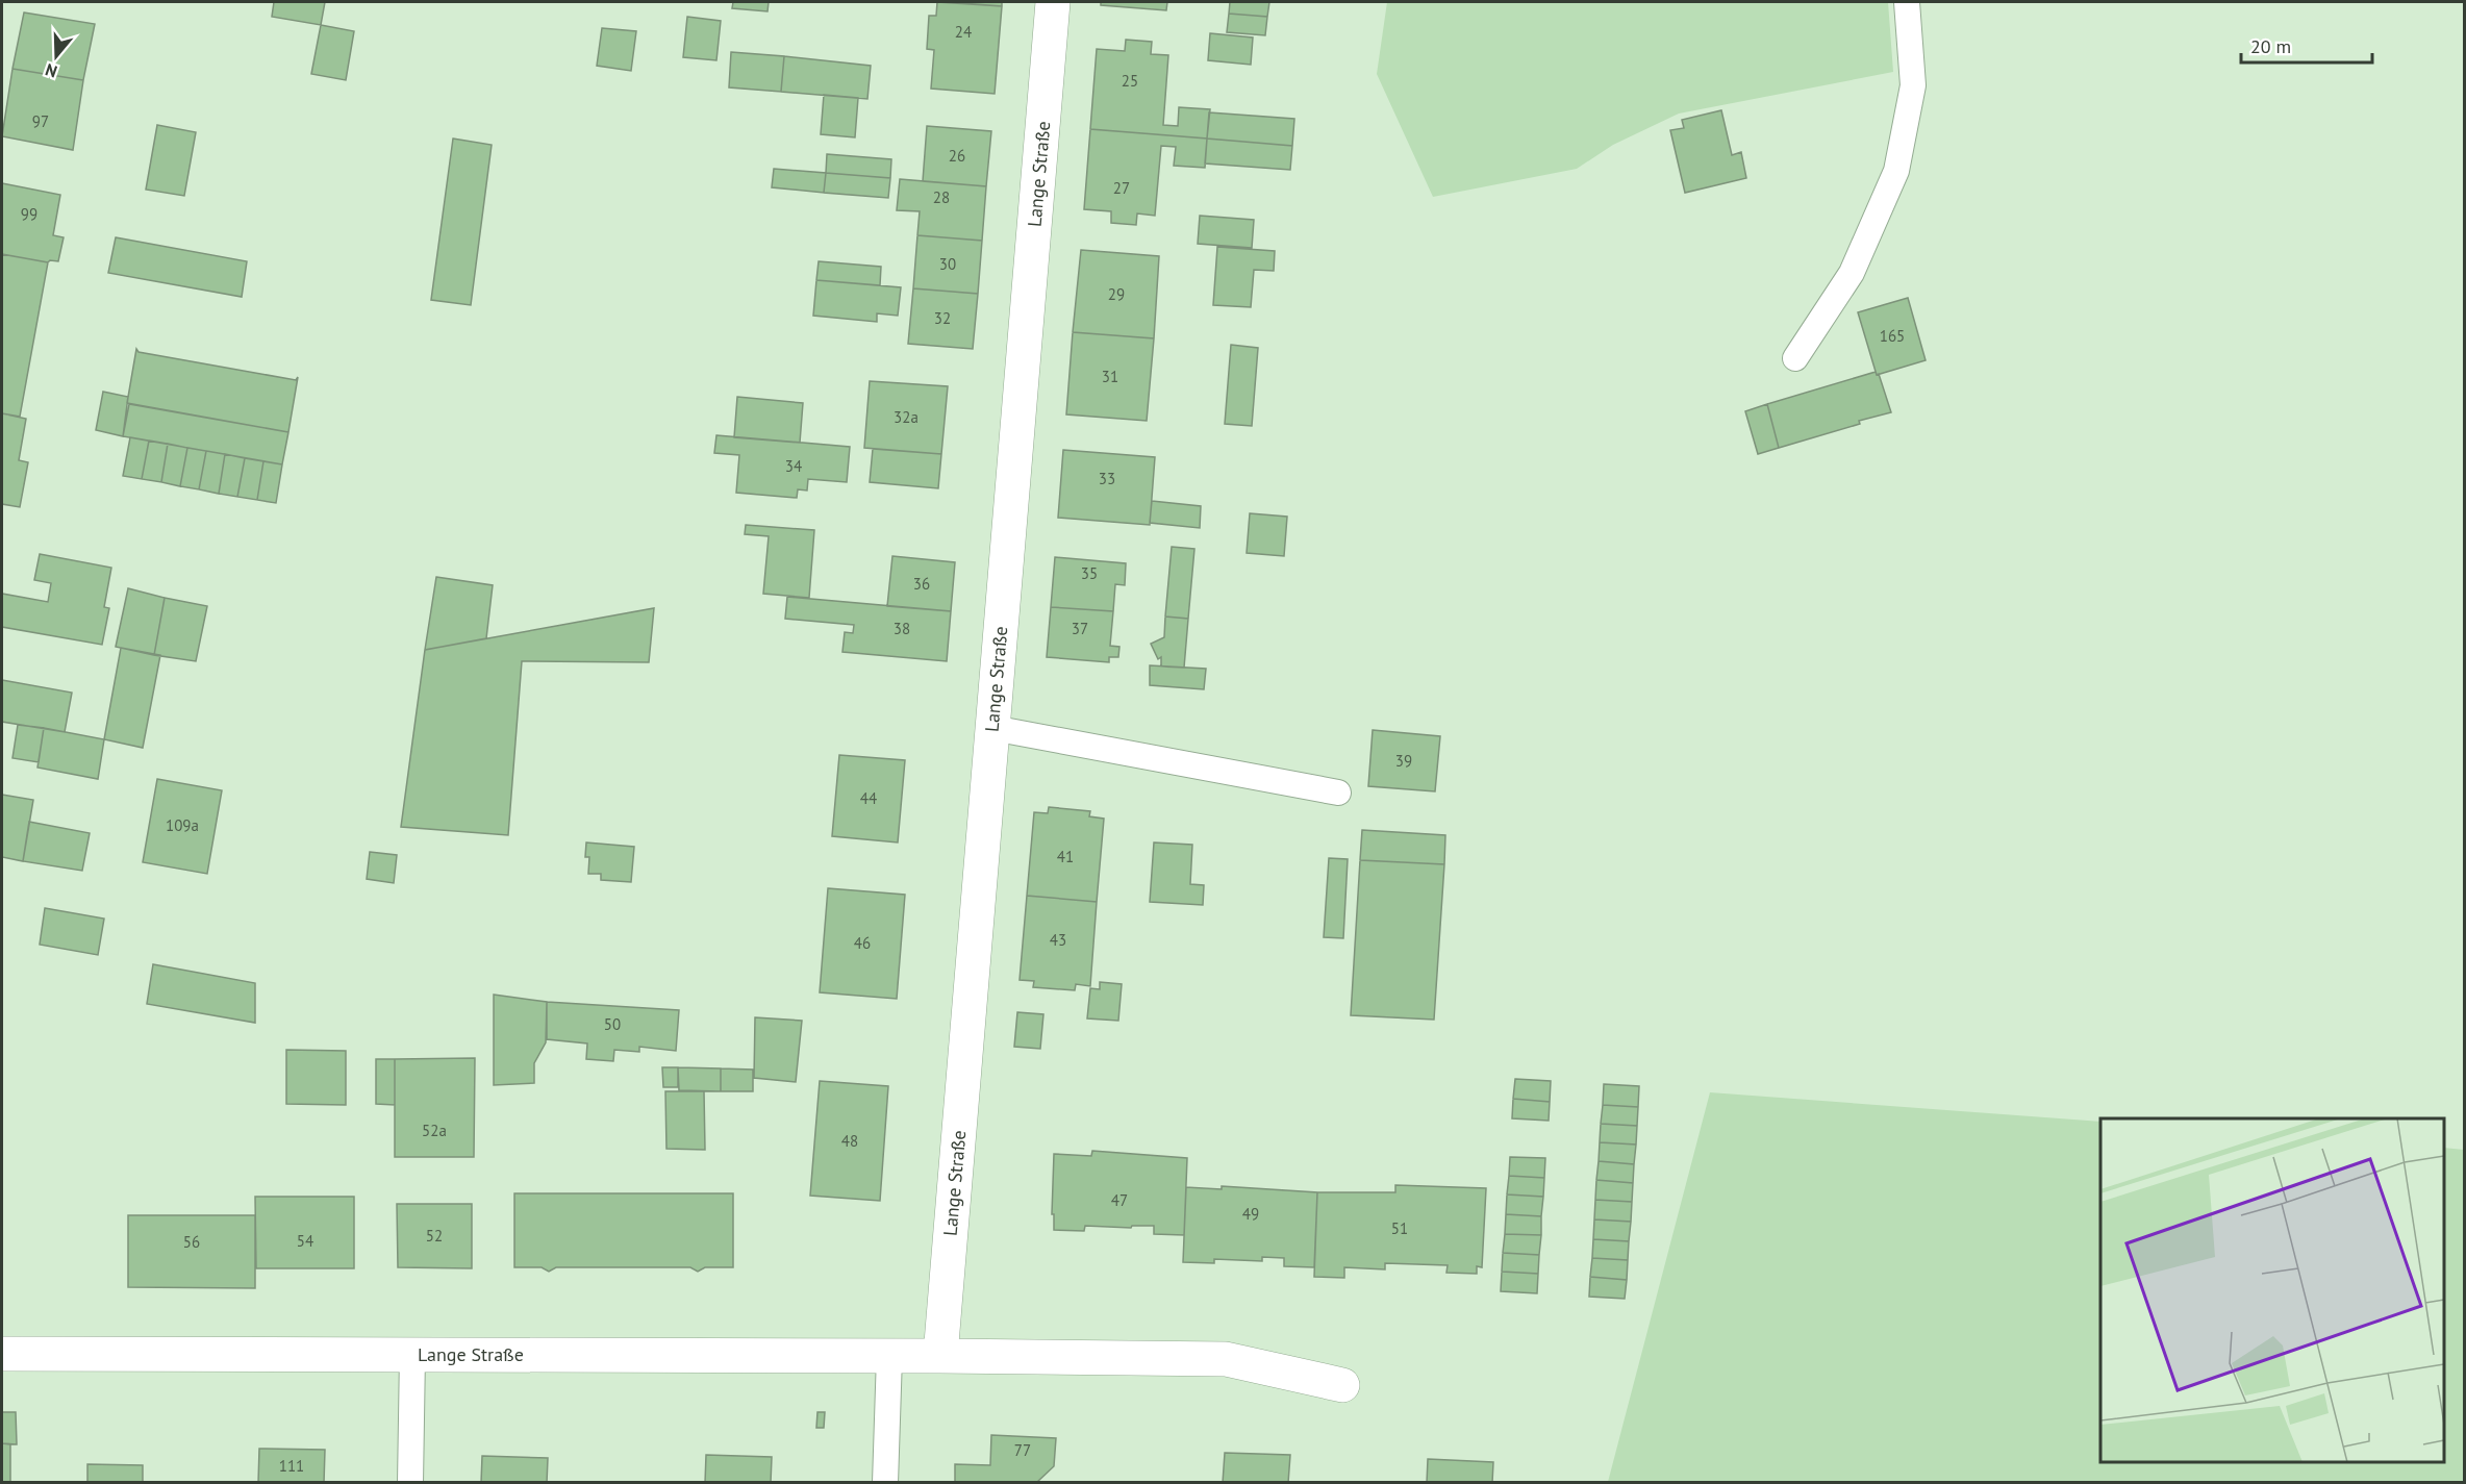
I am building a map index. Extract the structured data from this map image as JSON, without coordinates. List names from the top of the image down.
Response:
{
  "streets": {
    "street": ["Lange Straße"]
  },
  "house_numbers": [
    "24",
    "25",
    "97",
    "26",
    "27",
    "28",
    "99",
    "30",
    "29",
    "32",
    "165",
    "31",
    "32a",
    "34",
    "33",
    "35",
    "36",
    "38",
    "37",
    "39",
    "44",
    "109a",
    "41",
    "43",
    "46",
    "50",
    "52a",
    "48",
    "47",
    "49",
    "51",
    "52",
    "54",
    "56",
    "77",
    "111"
  ],
  "scale_bar": "20 m",
  "north": "bottom"
}
